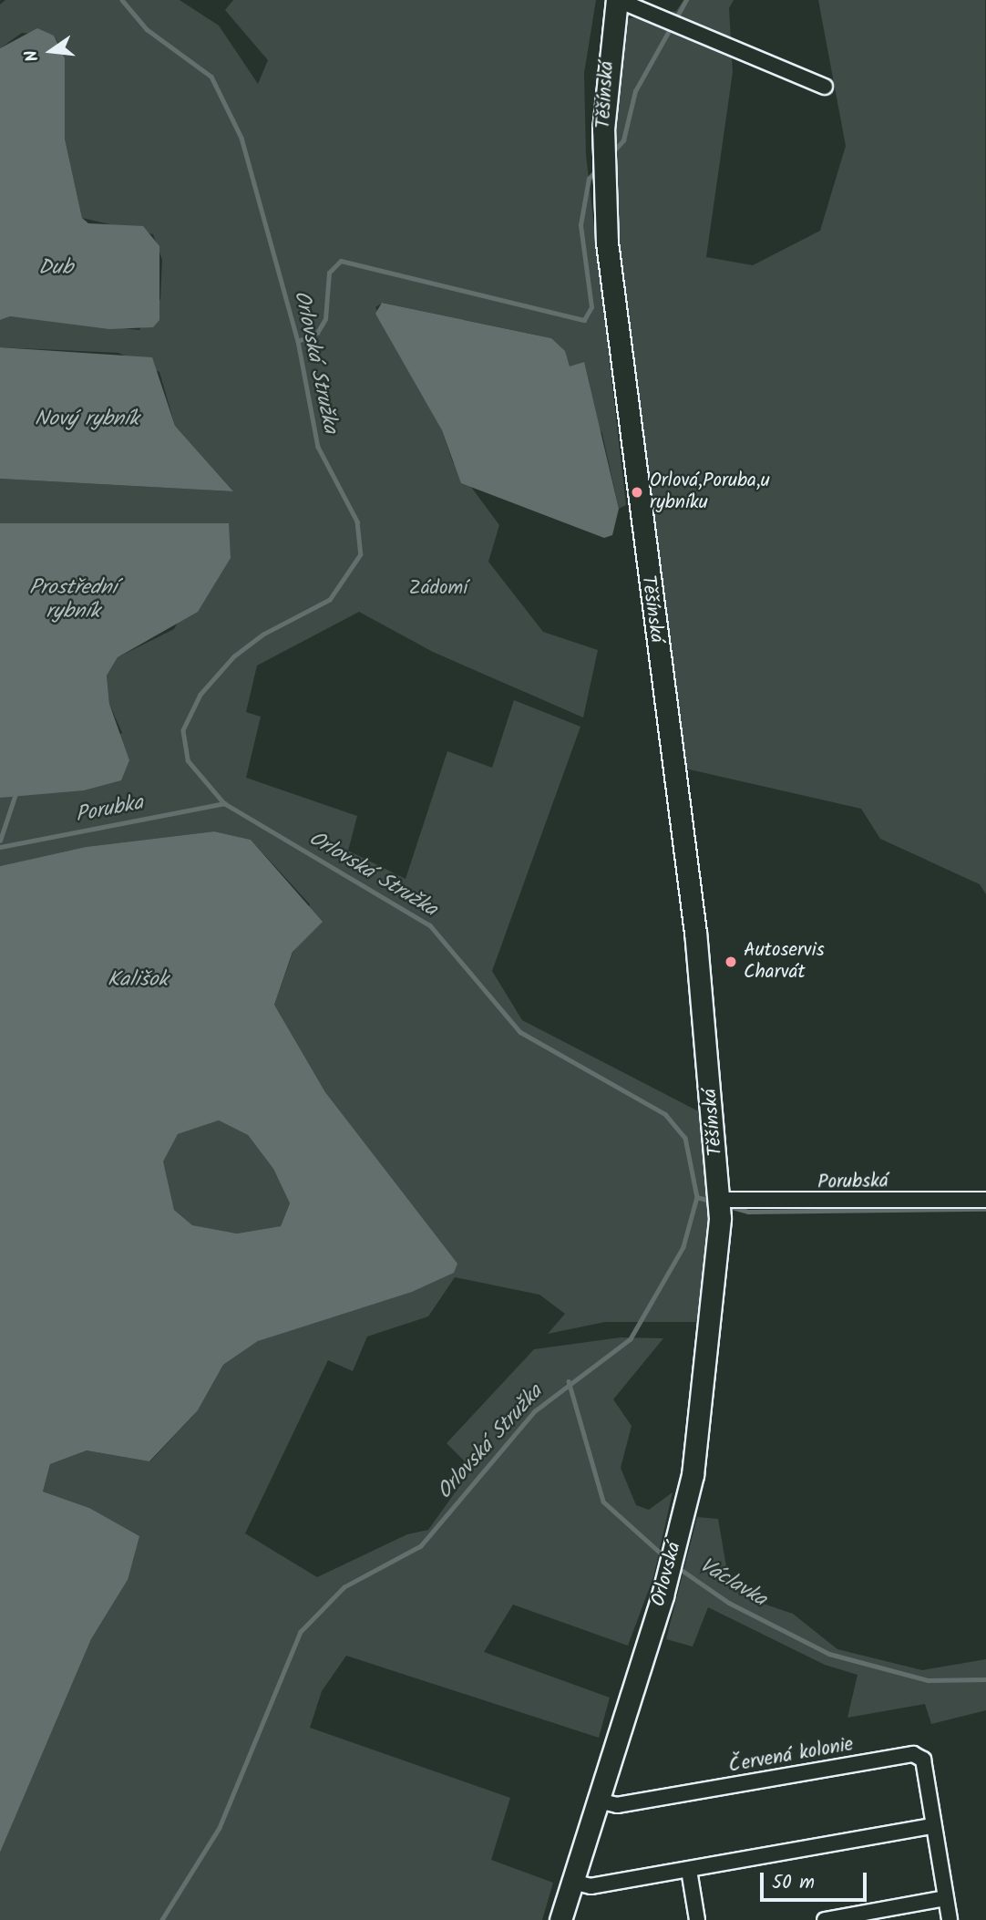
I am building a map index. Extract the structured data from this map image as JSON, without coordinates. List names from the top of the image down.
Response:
{
  "streets": {
    "main road": ["Těšínská", "Orlovská"],
    "street": ["Porubská", "Červená kolonie"]
  },
  "crossings": [
    ["Těšínská", "Porubská"],
    ["Těšínská", "Orlovská"],
    ["Porubská", "Orlovská"],
    ["Orlovská", "Červená kolonie"]
  ],
  "water": [
    "Dub",
    "Orlovská Stružka",
    "Nový rybník",
    "Prostřední rybník",
    "Porubka",
    "Kališok",
    "Václavka"
  ],
  "parks": ["Zádomí"],
  "places": ["Orlová,Poruba,u rybníku", "Autoservis Charvát"],
  "scale_bar": "50 m",
  "north": "left"
}
